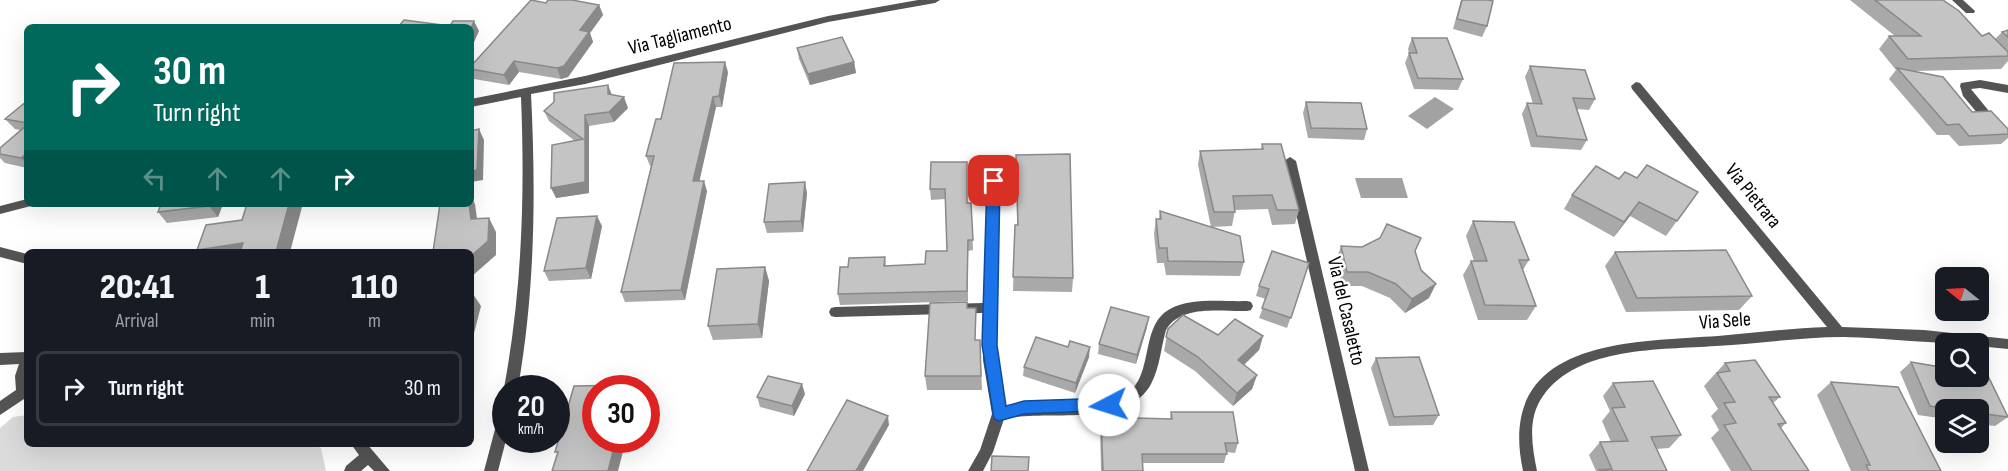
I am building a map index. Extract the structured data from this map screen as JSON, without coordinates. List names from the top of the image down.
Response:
{
  "streets": {
    "street": [
      "Via Tagliamento",
      "Via Pietrara",
      "Via del Casaletto",
      "Via Sele"
    ]
  },
  "crossings": [
    ["Via Pietrara", "Via Sele"]
  ],
  "north": "left",
  "page": {
    "turn": ["30 m", "Turn right"],
    "eta": [
      "20:41",
      "Arrival",
      "1",
      "min",
      "110",
      "m"
    ],
    "list": [
      {
        "name": "Turn right",
        "value": "30 m"
      }
    ],
    "speed": "20 km/h",
    "limit": "30"
  }
}
